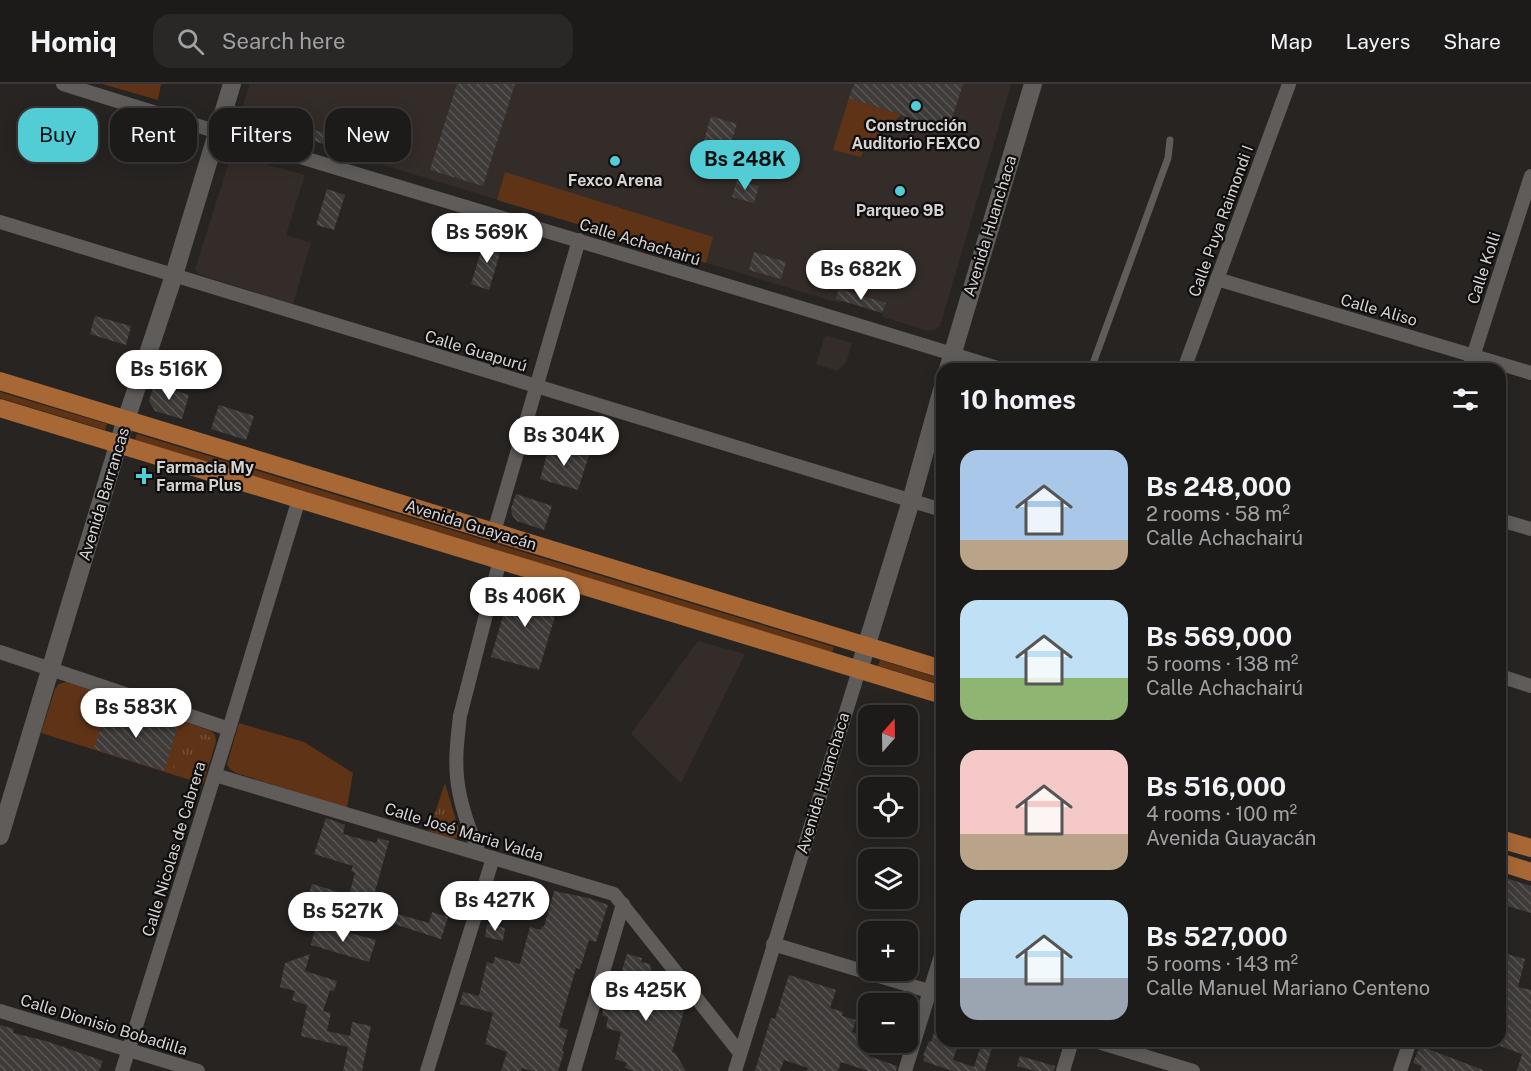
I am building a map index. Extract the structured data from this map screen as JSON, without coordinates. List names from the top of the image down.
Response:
{
  "streets": {
    "main road": ["Avenida Guayacán"],
    "street": [
      "Calle Puya Raimondi I",
      "Avenida Huanchaca",
      "Calle Achachairú",
      "Calle Kolli",
      "Calle Aliso",
      "Calle Guapurú",
      "Avenida Barrancas",
      "Calle José Maria Valda",
      "Calle Nicolas de Cabrera",
      "Calle Dionisio Bobadilla"
    ]
  },
  "crossings": [
    ["Calle Puya Raimondi I", "Calle Aliso"],
    ["Avenida Huanchaca", "Calle Achachairú"],
    ["Avenida Huanchaca", "Calle Guapurú"],
    ["Avenida Huanchaca", "Avenida Guayacán"],
    ["Avenida Huanchaca", "Calle José Maria Valda"],
    ["Calle Kolli", "Calle Aliso"],
    ["Calle Guapurú", "Avenida Barrancas"],
    ["Avenida Barrancas", "Avenida Guayacán"],
    ["Avenida Guayacán", "Calle Nicolas de Cabrera"],
    ["Calle José Maria Valda", "Calle Nicolas de Cabrera"],
    ["Calle Nicolas de Cabrera", "Calle Dionisio Bobadilla"]
  ],
  "places": {
    "other": ["Construcción Auditorio FEXCO", "Fexco Arena", "Parqueo 9B"],
    "health": ["Farmacia My Farma Plus"]
  },
  "north": "top",
  "page": {
    "header": "Homiq",
    "search": "Search here",
    "nav": ["Map", "Layers", "Share"],
    "chip": [
      "Buy",
      "Rent",
      "Filters",
      "New"
    ],
    "price": [
      "Bs 248K",
      "Bs 569K",
      "Bs 682K",
      "Bs 516K",
      "Bs 304K",
      "Bs 406K",
      "Bs 583K",
      "Bs 427K",
      "Bs 527K",
      "Bs 425K"
    ],
    "heading": "10 homes",
    "list": [
      {
        "name": "Bs 248,000",
        "note": "2 rooms · 58 m² · Calle Achachairú"
      },
      {
        "name": "Bs 569,000",
        "note": "5 rooms · 138 m² · Calle Achachairú"
      },
      {
        "name": "Bs 516,000",
        "note": "4 rooms · 100 m² · Avenida Guayacán"
      },
      {
        "name": "Bs 527,000",
        "note": "5 rooms · 143 m² · Calle Manuel Mariano Centeno"
      }
    ],
    "map_buttons": ["+", "−"]
  }
}
